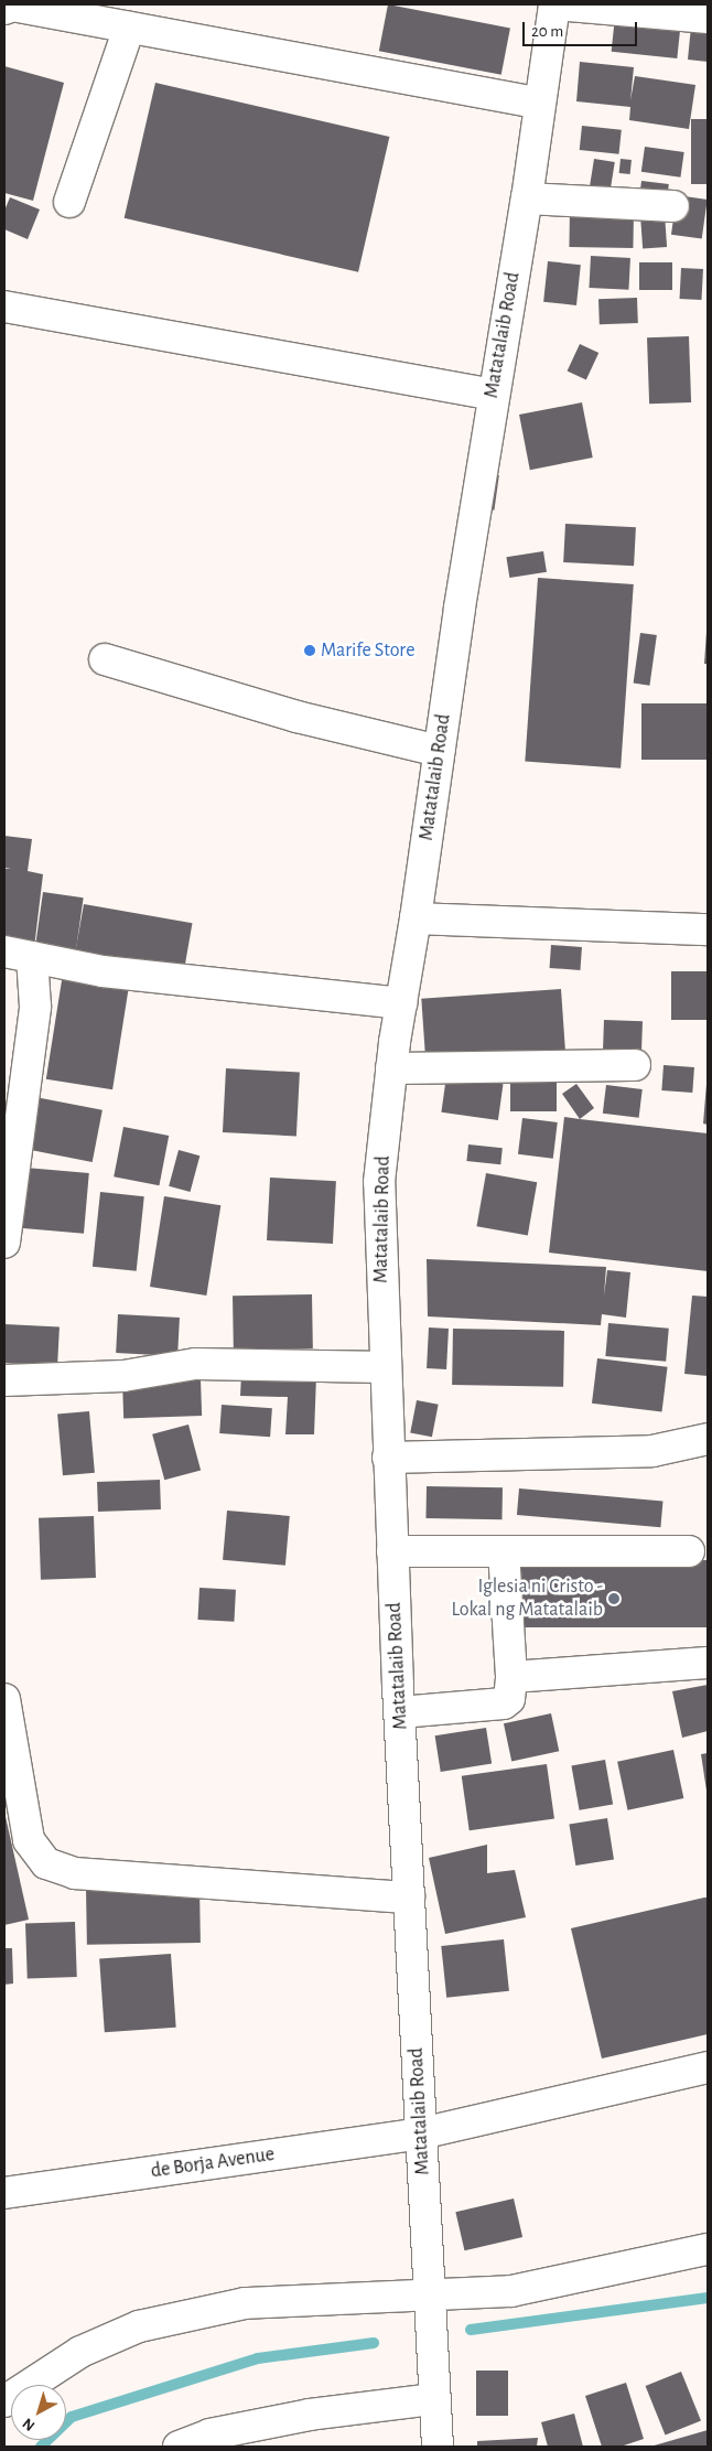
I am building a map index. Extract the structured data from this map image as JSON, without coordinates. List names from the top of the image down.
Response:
{
  "streets": {
    "street": ["Matatalaib Road", "de Borja Avenue"]
  },
  "crossings": [
    ["Matatalaib Road", "de Borja Avenue"]
  ],
  "places": ["Marife Store", "Iglesia ni Cristo - Lokal ng Matatalaib"],
  "scale_bar": "20 m",
  "north": "bottom left"
}
